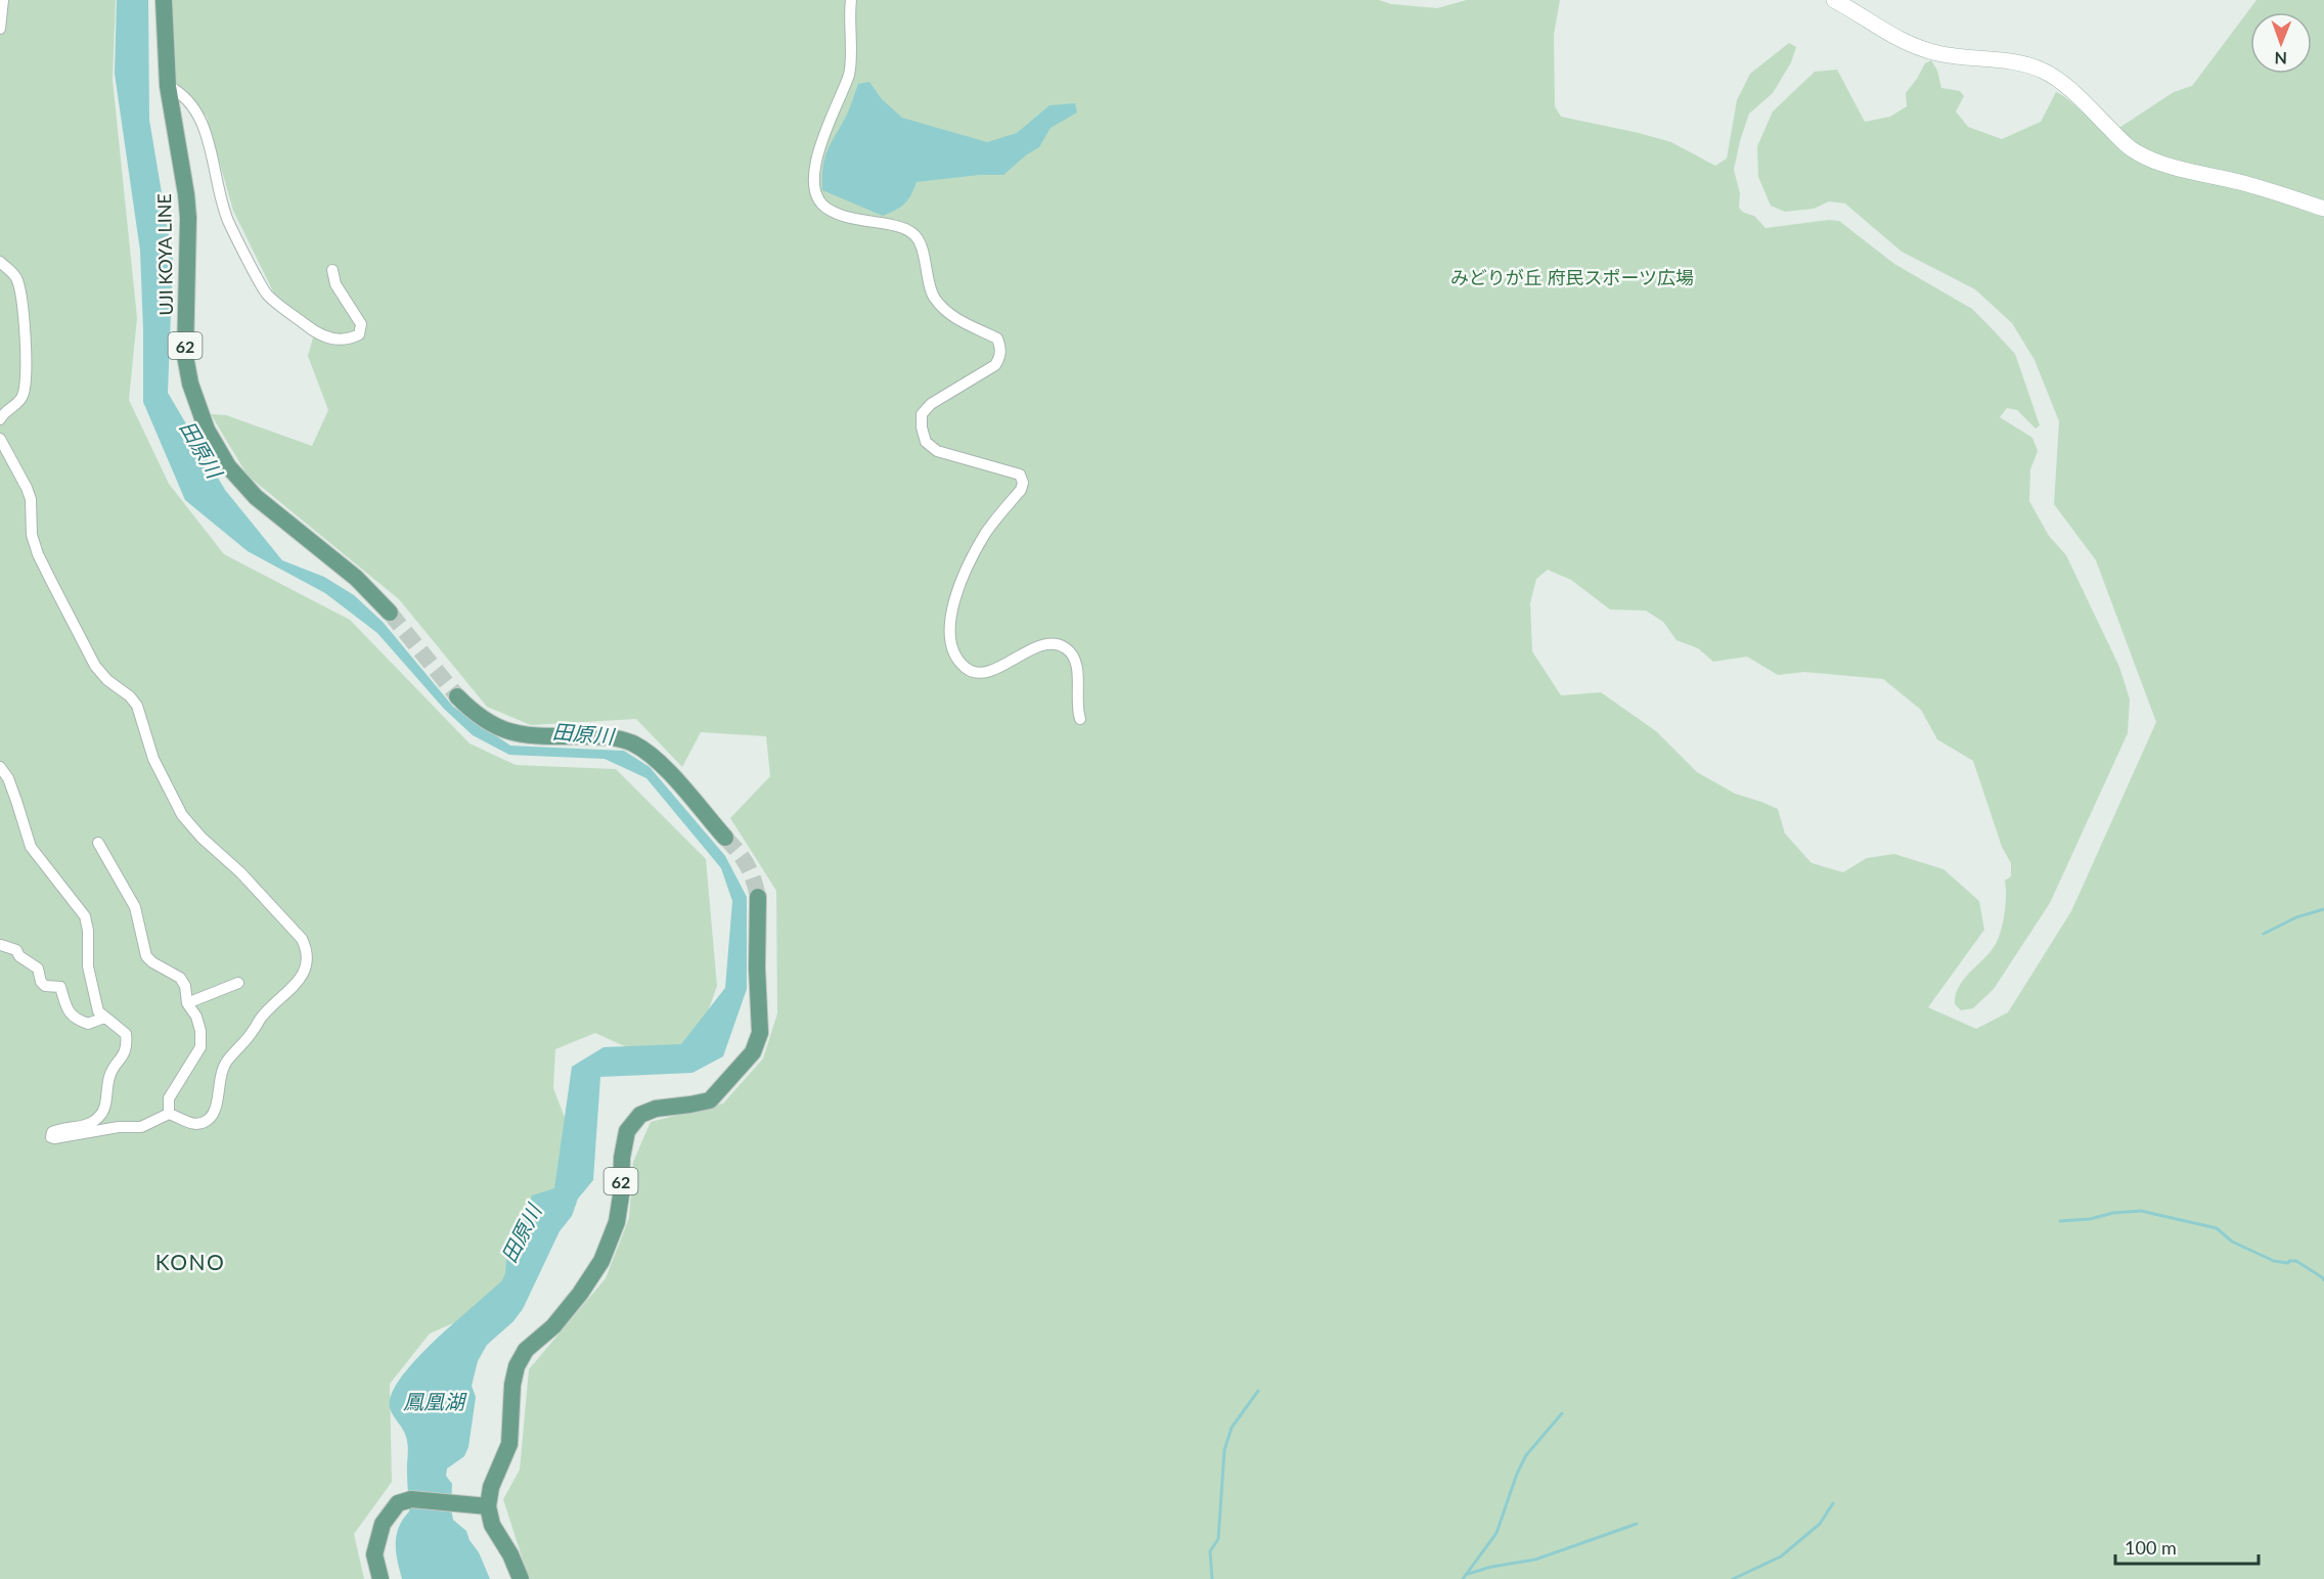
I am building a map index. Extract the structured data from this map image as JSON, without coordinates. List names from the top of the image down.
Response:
{
  "streets": {
    "main road": ["UJI KOYA LINE", "62"]
  },
  "districts": ["KONO"],
  "water": ["田原川", "鳳凰湖"],
  "parks": ["みどりが丘 府民スポーツ広場"],
  "scale_bar": "100 m",
  "north": "bottom"
}
